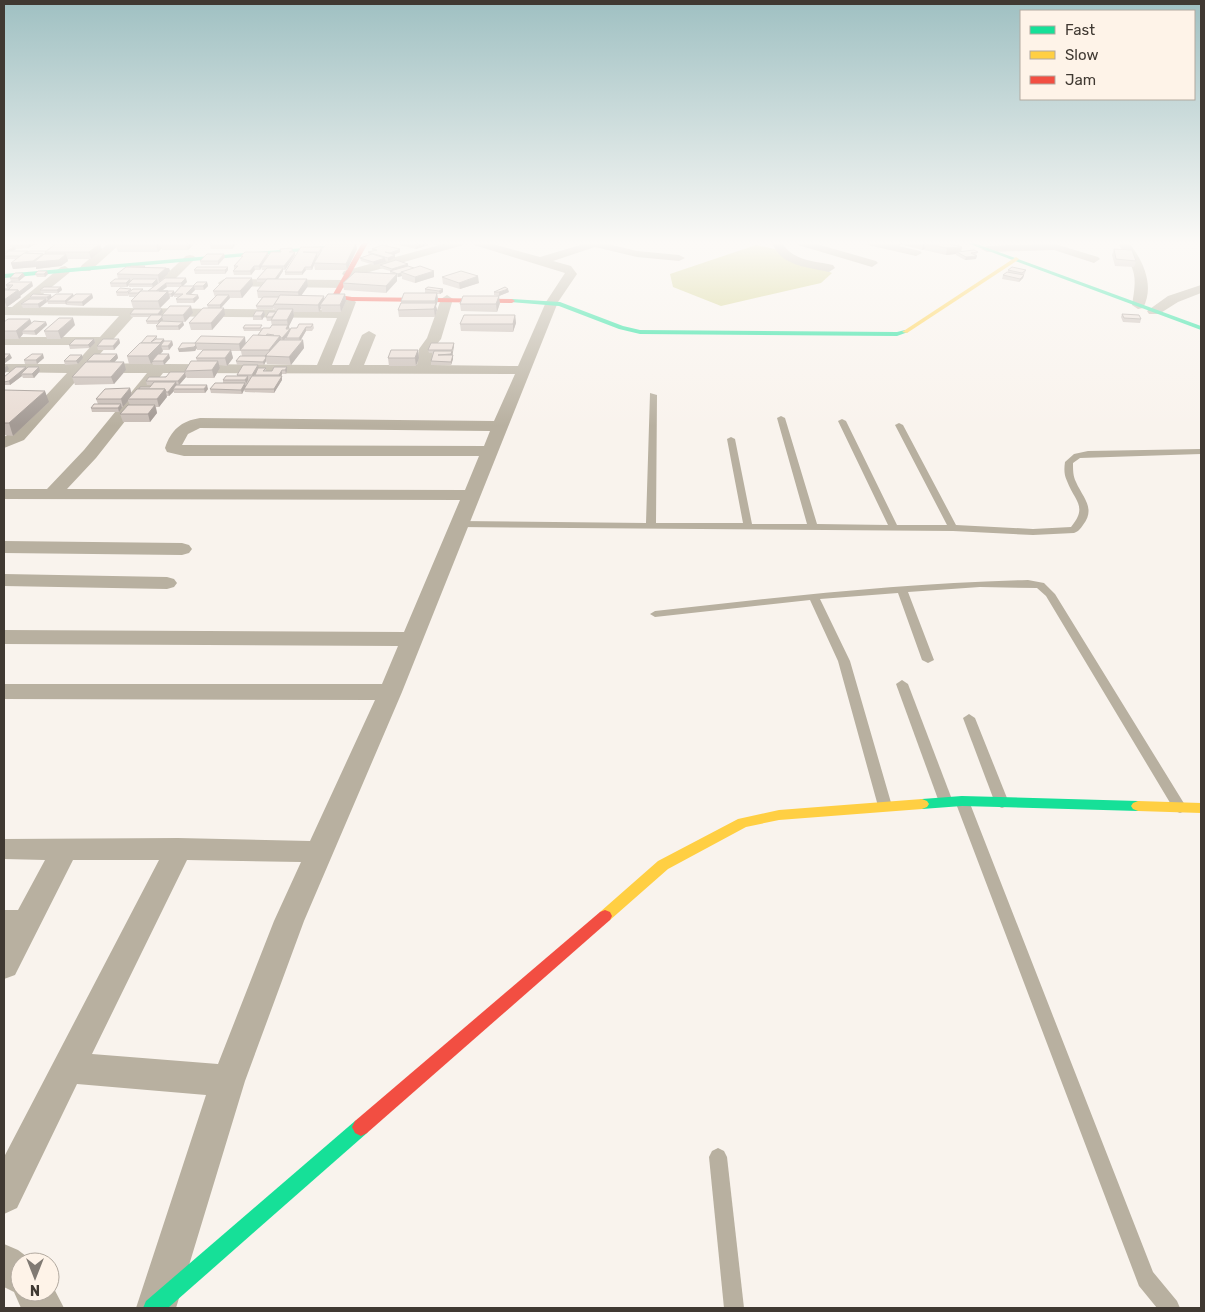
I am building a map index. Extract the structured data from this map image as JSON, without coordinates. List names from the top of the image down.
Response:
{
  "legend": ["Fast", "Slow", "Jam"],
  "north": "bottom"
}
